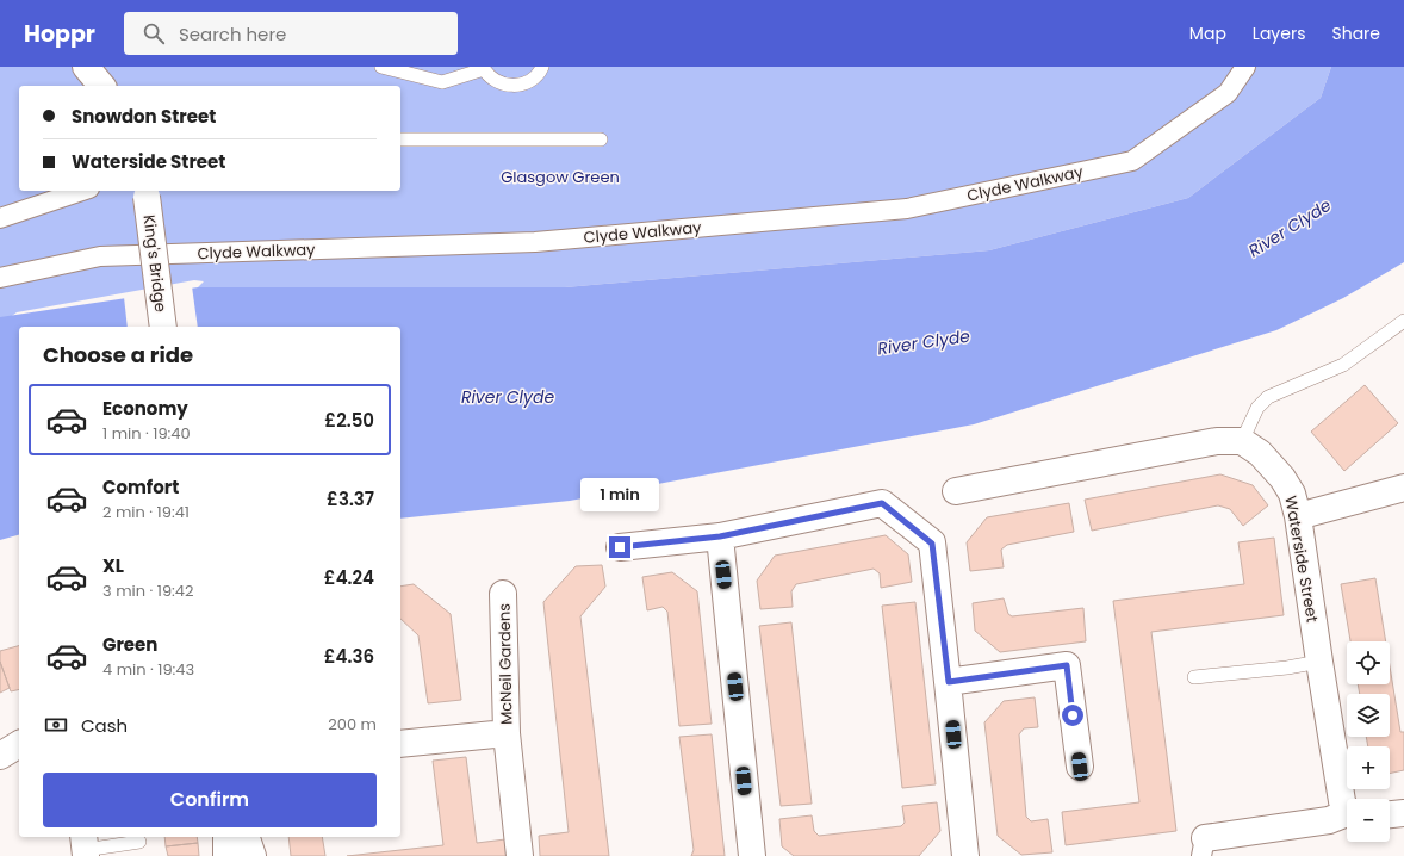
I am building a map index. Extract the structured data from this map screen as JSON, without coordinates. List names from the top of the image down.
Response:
{
  "streets": {
    "street": [
      "Clyde Walkway",
      "King's Bridge",
      "Waterside Street",
      "McNeil Gardens"
    ]
  },
  "water": ["River Clyde"],
  "parks": ["Glasgow Green"],
  "page": {
    "header": "Hoppr",
    "search": "Search here",
    "nav": ["Map", "Layers", "Share"],
    "banner": ["Snowdon Street", "Waterside Street"],
    "heading": "Choose a ride",
    "list": [
      {
        "name": "Economy",
        "note": "1 min · 19:40",
        "value": "£2.50"
      },
      {
        "name": "Comfort",
        "note": "2 min · 19:41",
        "value": "£3.37"
      },
      {
        "name": "XL",
        "note": "3 min · 19:42",
        "value": "£4.24"
      },
      {
        "name": "Green",
        "note": "4 min · 19:43",
        "value": "£4.36"
      }
    ],
    "bubble": "1 min",
    "map_buttons": ["+", "−"],
    "pay": ["Cash", "200 m"],
    "buttons": "Confirm"
  }
}
